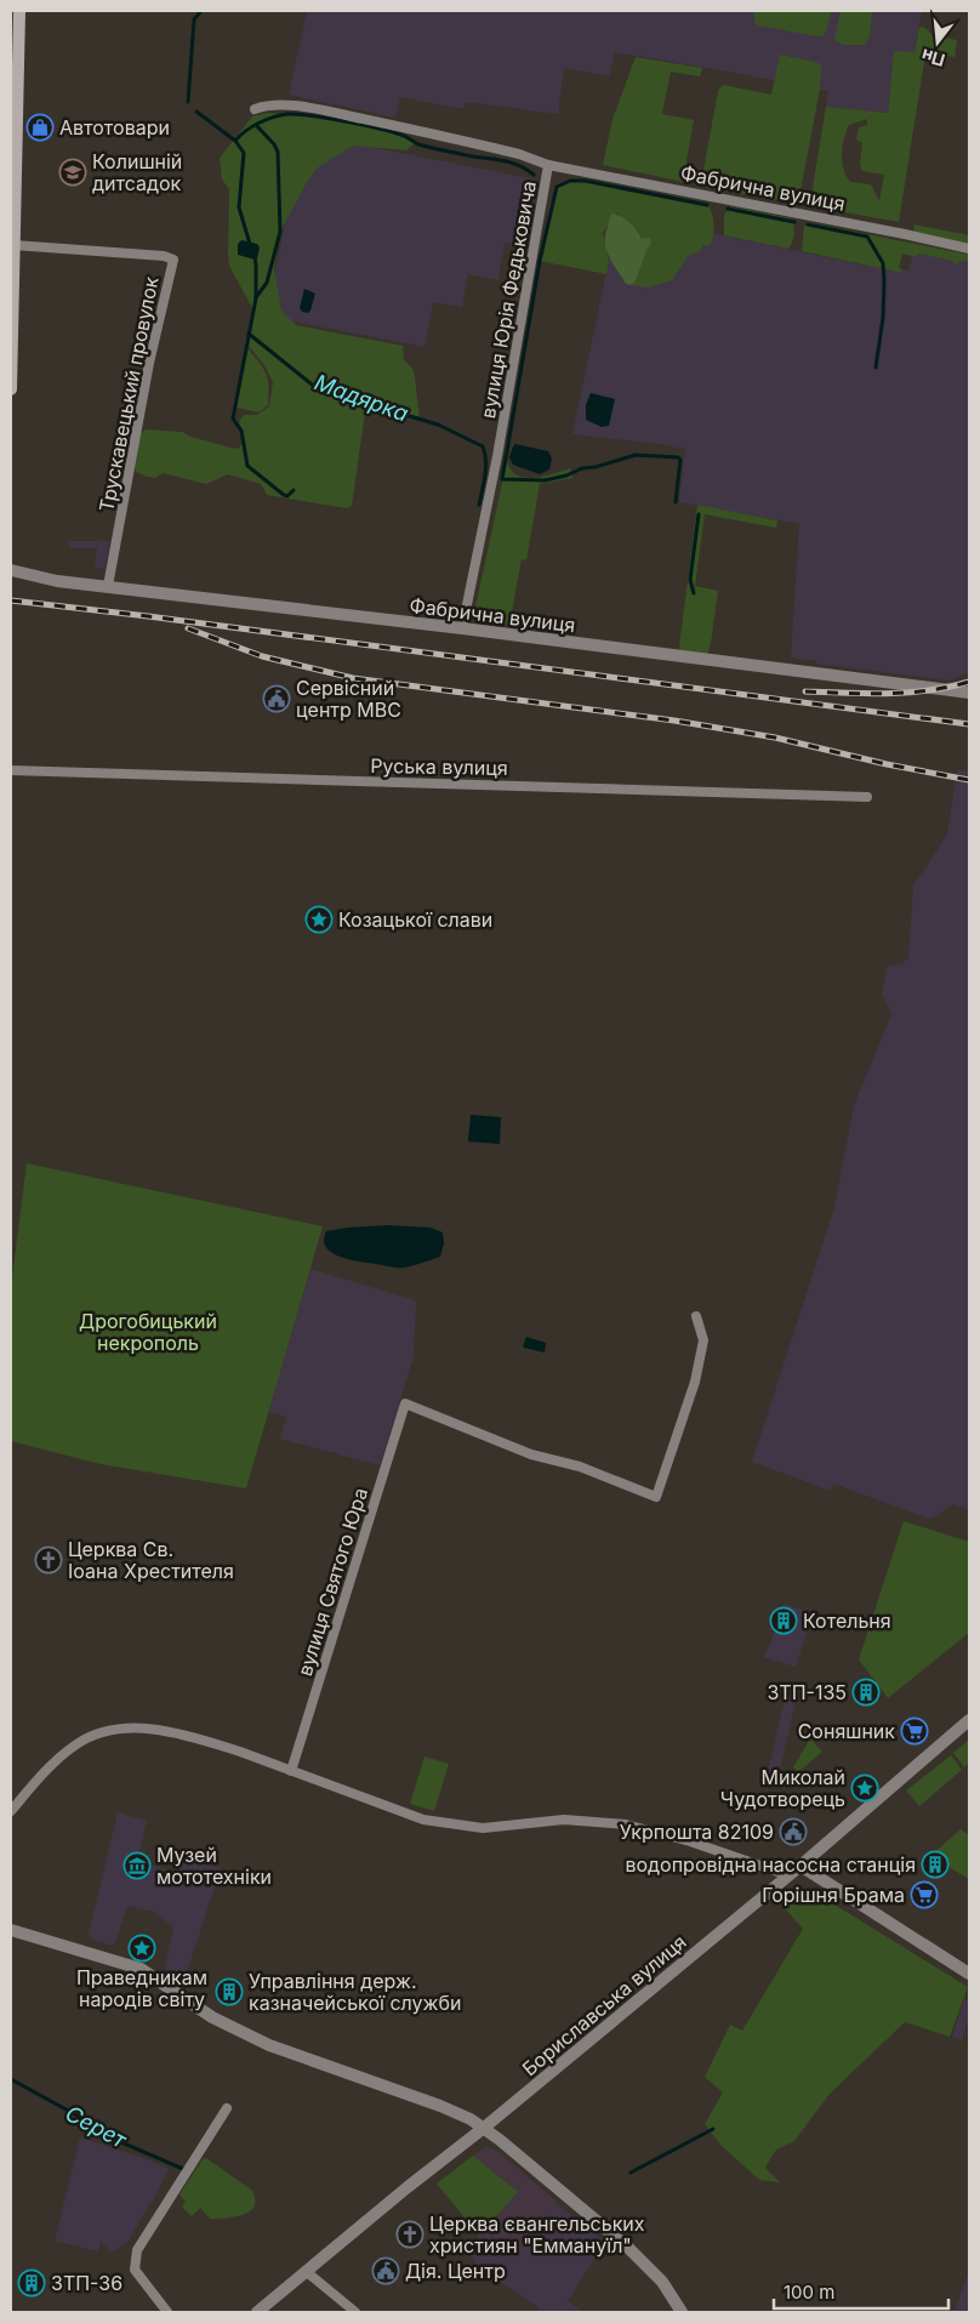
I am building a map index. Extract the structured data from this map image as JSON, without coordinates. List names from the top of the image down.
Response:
{
  "streets": {
    "street": [
      "Фабрична вулиця",
      "вулиця Юрія Федьковича",
      "Трускавецький провулок",
      "Руська вулиця",
      "вулиця Святого Юра",
      "Бориславська вулиця"
    ]
  },
  "crossings": [
    ["Фабрична вулиця", "вулиця Юрія Федьковича"],
    ["Фабрична вулиця", "Трускавецький провулок"]
  ],
  "water": ["Мадярка", "Серет"],
  "parks": ["Дрогобицький некрополь"],
  "places": {
    "shop": ["Автотовари"],
    "school or university": ["Колишній дитсадок"],
    "public building": ["Сервісний центр МВС", "Укрпошта 82109", "Дія. Центр"],
    "place": ["Козацької слави", "Миколай Чудотворець", "Праведникам народів світу"],
    "church": ["Церква Св. Іоана Хрестителя", "Церква євангельських християн \"Еммануїл\""],
    "building": [
      "Котельня",
      "ЗТП-135",
      "водопровідна насосна станція",
      "Управління держ. казначейської служби",
      "ЗТП-36"
    ],
    "supermarket": ["Соняшник", "Горішня Брама"],
    "museum": ["Музей мототехніки"]
  },
  "scale_bar": "100 m",
  "north": "bottom"
}
